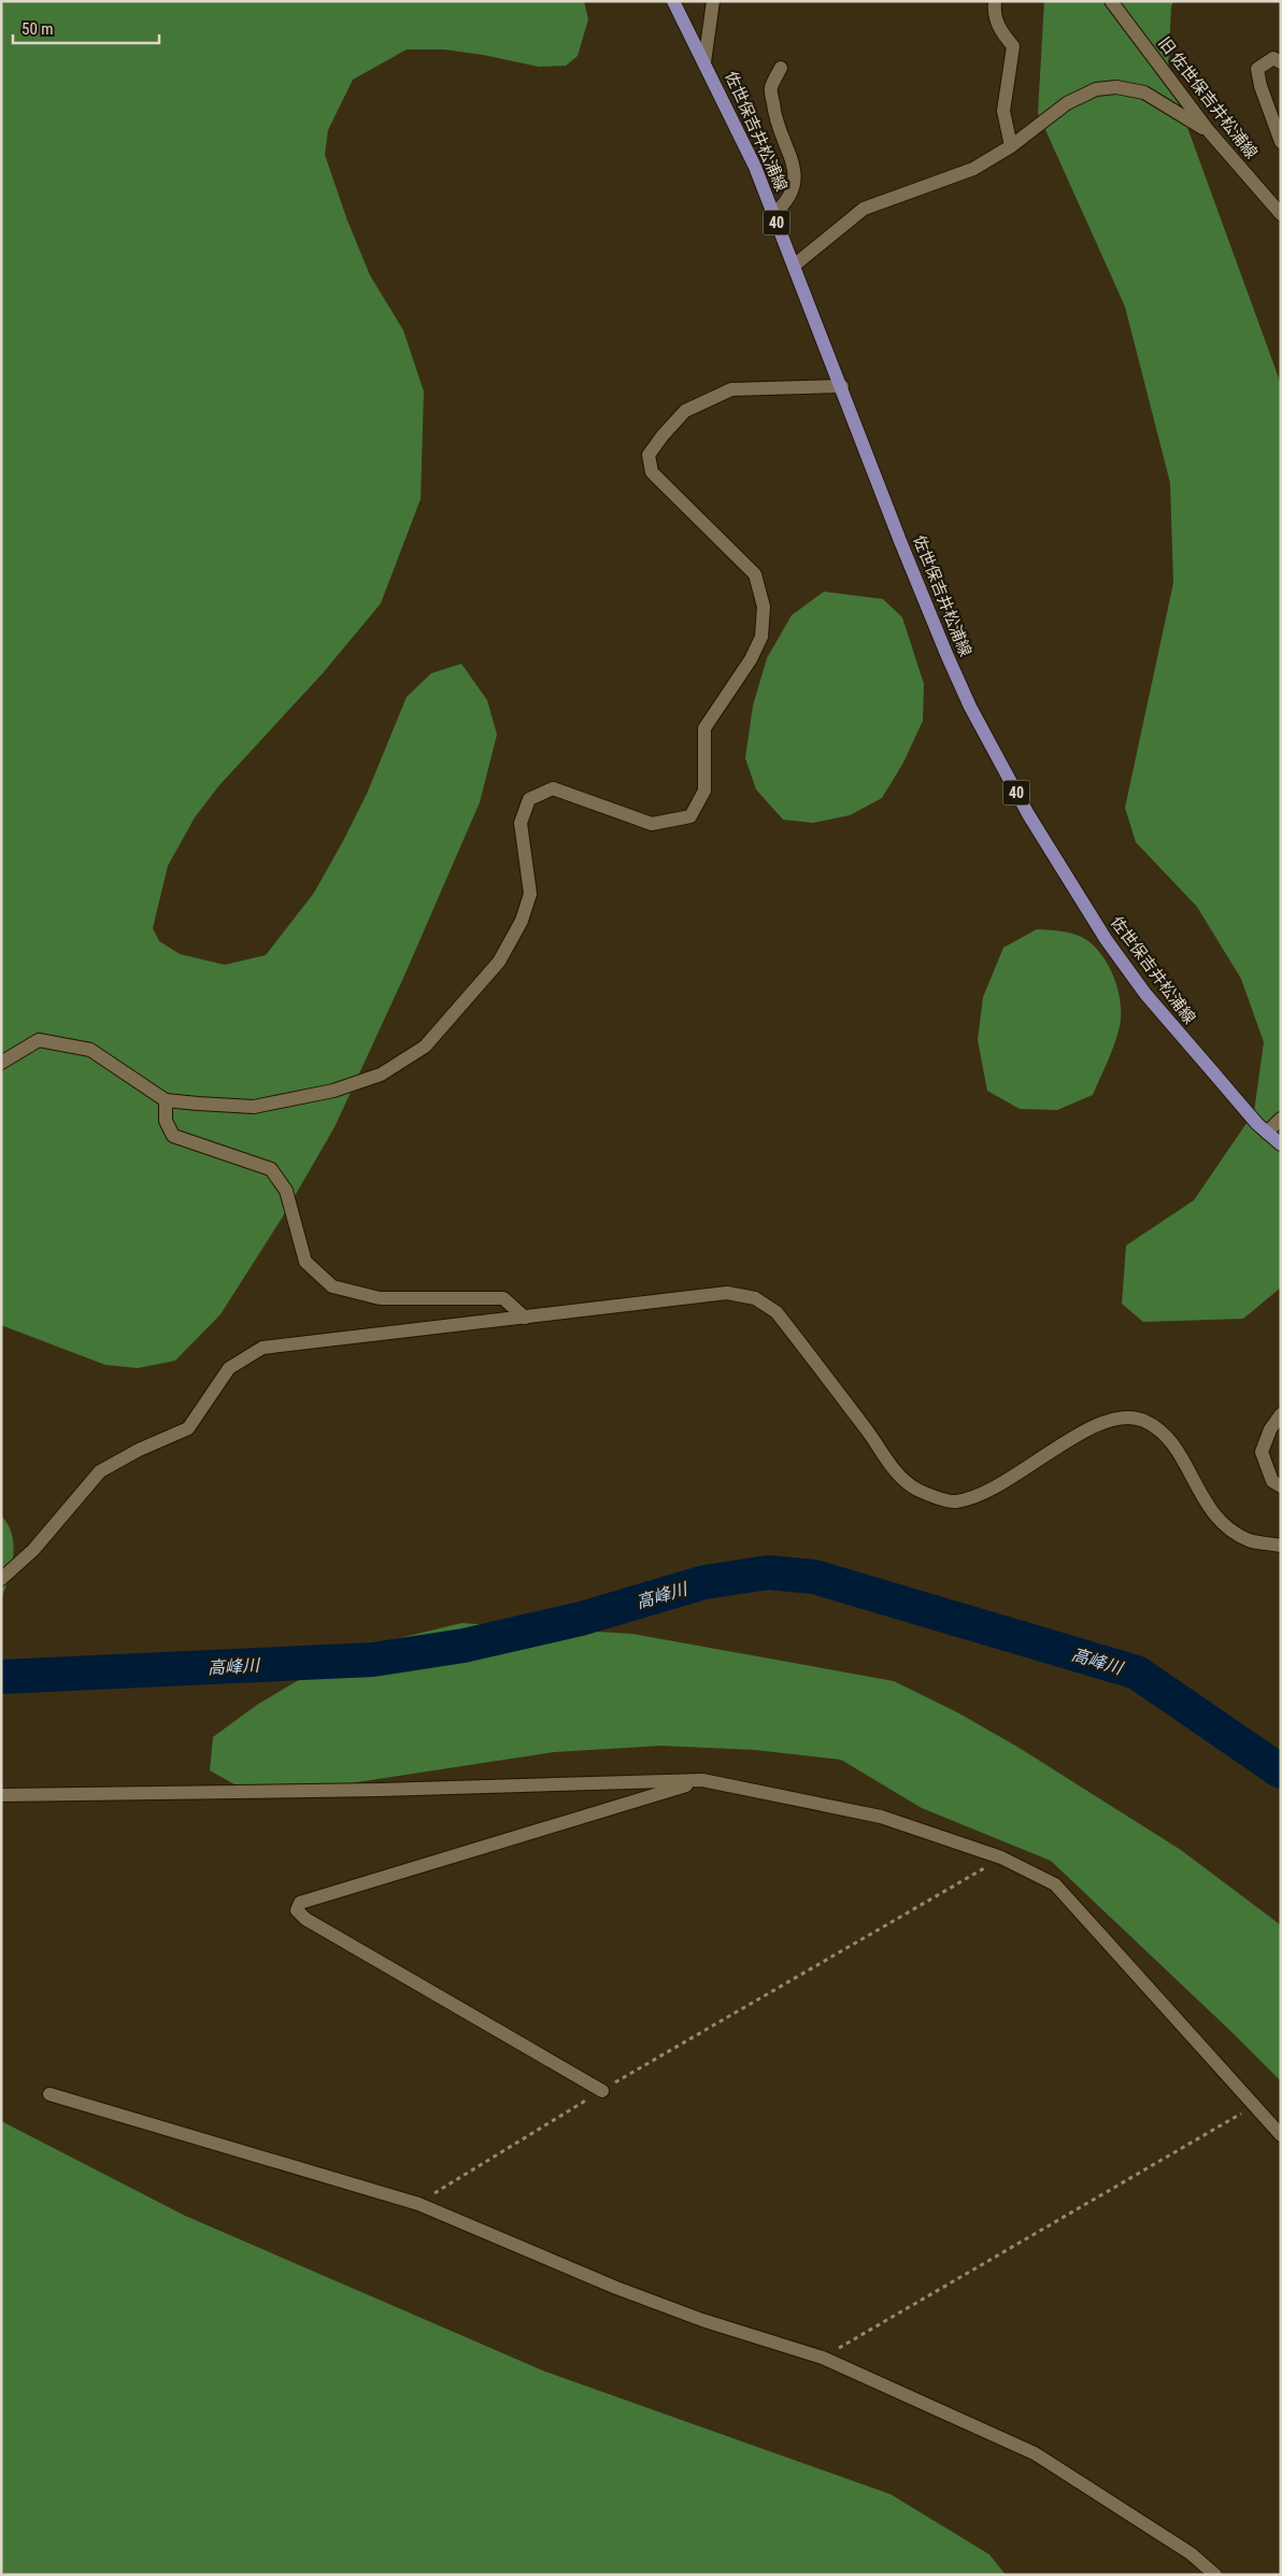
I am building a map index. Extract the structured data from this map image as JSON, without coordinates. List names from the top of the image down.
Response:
{
  "streets": {
    "main road": ["佐世保吉井松浦線", "40"],
    "street": ["旧 佐世保吉井松浦線"]
  },
  "water": ["高峰川"],
  "scale_bar": "50 m"
}
